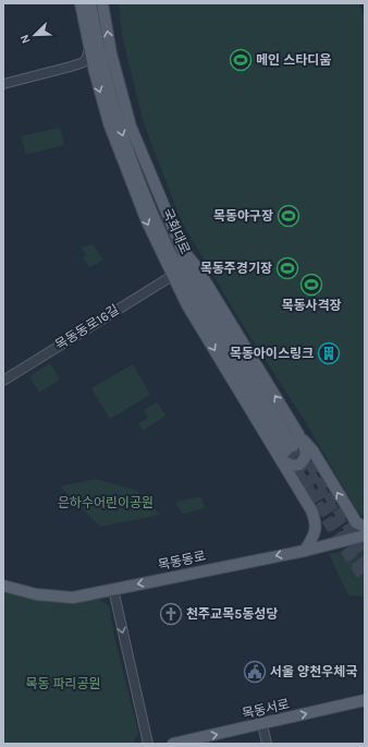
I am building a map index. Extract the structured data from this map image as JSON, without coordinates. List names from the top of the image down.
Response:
{
  "streets": {
    "main road": ["국회대로", "목동동로", "목동서로"],
    "street": ["목동동로16길"]
  },
  "one_way": ["목동동로", "목동서로"],
  "parks": ["은하수어린이공원", "목동 파리공원"],
  "places": {
    "sports": [
      "메인 스타디움",
      "목동야구장",
      "목동주경기장",
      "목동사격장"
    ],
    "building": ["목동아이스링크"],
    "church": ["천주교목5동성당"],
    "public building": ["서울 양천우체국"]
  },
  "north": "bottom left"
}
